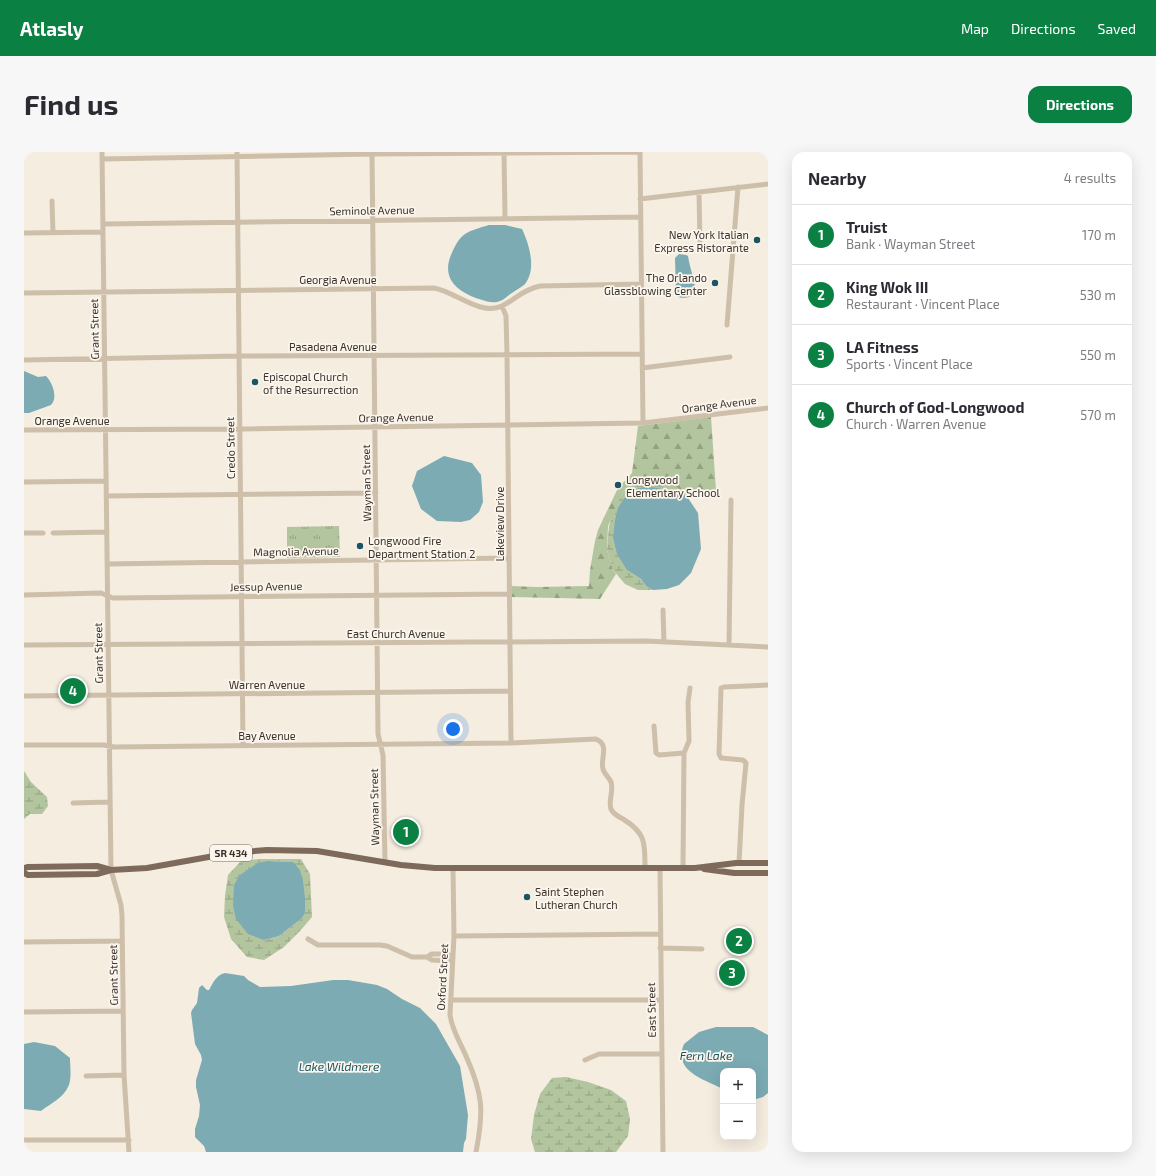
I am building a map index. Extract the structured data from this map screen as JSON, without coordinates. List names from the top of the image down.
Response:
{
  "streets": {
    "main road": ["SR 434"],
    "street": [
      "Seminole Avenue",
      "Georgia Avenue",
      "Grant Street",
      "Pasadena Avenue",
      "Orange Avenue",
      "Credo Street",
      "Wayman Street",
      "Lakeview Drive",
      "Magnolia Avenue",
      "Jessup Avenue",
      "East Church Avenue",
      "Warren Avenue",
      "Bay Avenue",
      "Oxford Street",
      "East Street"
    ]
  },
  "crossings": [
    ["Seminole Avenue", "Grant Street"],
    ["Seminole Avenue", "Credo Street"],
    ["Seminole Avenue", "Wayman Street"],
    ["Georgia Avenue", "Grant Street"],
    ["Georgia Avenue", "Credo Street"],
    ["Georgia Avenue", "Wayman Street"],
    ["Georgia Avenue", "Lakeview Drive"],
    ["Grant Street", "Pasadena Avenue"],
    ["Grant Street", "Orange Avenue"],
    ["Grant Street", "Magnolia Avenue"],
    ["Grant Street", "Jessup Avenue"],
    ["Grant Street", "East Church Avenue"],
    ["Grant Street", "Warren Avenue"],
    ["Grant Street", "Bay Avenue"],
    ["Grant Street", "SR 434"],
    ["Pasadena Avenue", "Credo Street"],
    ["Pasadena Avenue", "Wayman Street"],
    ["Pasadena Avenue", "Lakeview Drive"],
    ["Orange Avenue", "Credo Street"],
    ["Orange Avenue", "Wayman Street"],
    ["Orange Avenue", "Lakeview Drive"],
    ["Credo Street", "Magnolia Avenue"],
    ["Credo Street", "Jessup Avenue"],
    ["Credo Street", "East Church Avenue"],
    ["Credo Street", "Warren Avenue"],
    ["Credo Street", "Bay Avenue"],
    ["Wayman Street", "Magnolia Avenue"],
    ["Wayman Street", "Jessup Avenue"],
    ["Wayman Street", "East Church Avenue"],
    ["Wayman Street", "Warren Avenue"],
    ["Wayman Street", "Bay Avenue"],
    ["Wayman Street", "SR 434"],
    ["Lakeview Drive", "Magnolia Avenue"],
    ["Lakeview Drive", "Jessup Avenue"],
    ["Lakeview Drive", "East Church Avenue"],
    ["Lakeview Drive", "Warren Avenue"],
    ["Lakeview Drive", "Bay Avenue"],
    ["Bay Avenue", "SR 434"],
    ["SR 434", "Oxford Street"],
    ["SR 434", "East Street"]
  ],
  "water": ["Fern Lake", "Lake Wildmere"],
  "places": [
    "New York Italian Express Ristorante",
    "The Orlando Glassblowing Center",
    "Episcopal Church of the Resurrection",
    "Longwood Elementary School",
    "Longwood Fire Department Station 2",
    "Saint Stephen Lutheran Church"
  ],
  "page": {
    "header": "Atlasly",
    "nav": ["Map", "Directions", "Saved"],
    "buttons": "Directions",
    "title": "Find us",
    "heading": ["Nearby", "4 results"],
    "list": [
      {
        "mark": "1",
        "name": "Truist",
        "note": "Bank · Wayman Street",
        "value": "170 m"
      },
      {
        "mark": "2",
        "name": "King Wok III",
        "note": "Restaurant · Vincent Place",
        "value": "530 m"
      },
      {
        "mark": "3",
        "name": "LA Fitness",
        "note": "Sports · Vincent Place",
        "value": "550 m"
      },
      {
        "mark": "4",
        "name": "Church of God-Longwood",
        "note": "Church · Warren Avenue",
        "value": "570 m"
      }
    ],
    "pins": [
      "4",
      "1",
      "2",
      "3"
    ],
    "map_buttons": ["+", "−"]
  }
}
